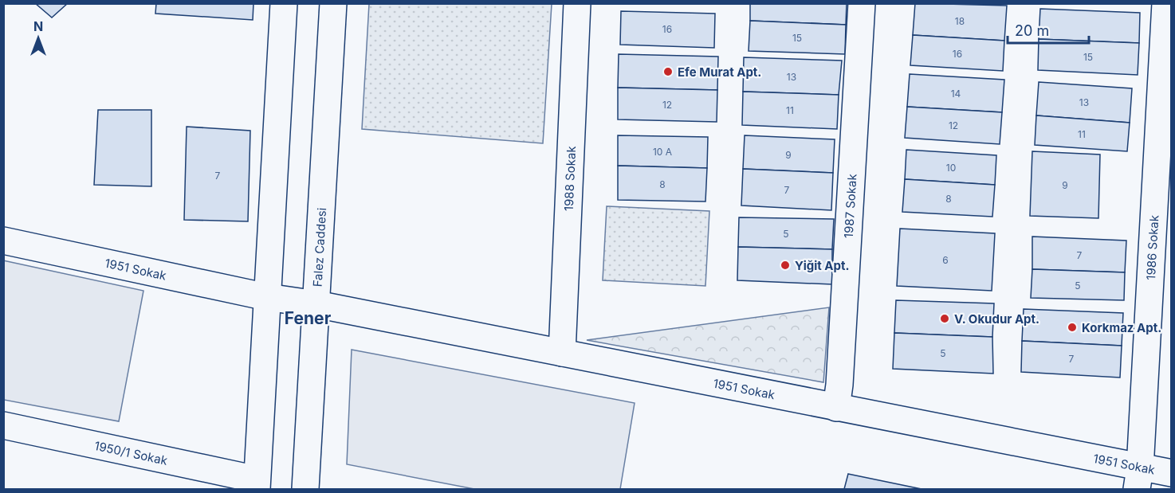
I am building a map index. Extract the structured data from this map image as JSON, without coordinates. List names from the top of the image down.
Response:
{
  "streets": {
    "street": [
      "1988 Sokak",
      "1987 Sokak",
      "Falez Caddesi",
      "1986 Sokak",
      "1951 Sokak",
      "1950/1 Sokak"
    ]
  },
  "crossings": [
    ["1988 Sokak", "1951 Sokak"],
    ["1987 Sokak", "1951 Sokak"],
    ["Falez Caddesi", "1951 Sokak"],
    ["1986 Sokak", "1951 Sokak"]
  ],
  "districts": ["Fener"],
  "places": [
    "Efe Murat Apt.",
    "Yiğit Apt.",
    "V. Okudur Apt.",
    "Korkmaz Apt."
  ],
  "house_numbers": [
    "18",
    "16",
    "15",
    "16",
    "15",
    "13",
    "14",
    "13",
    "12",
    "11",
    "12",
    "11",
    "10 A",
    "9",
    "10",
    "7",
    "8",
    "9",
    "7",
    "8",
    "5",
    "7",
    "6",
    "5",
    "5",
    "7"
  ],
  "scale_bar": "20 m",
  "north": "top"
}
